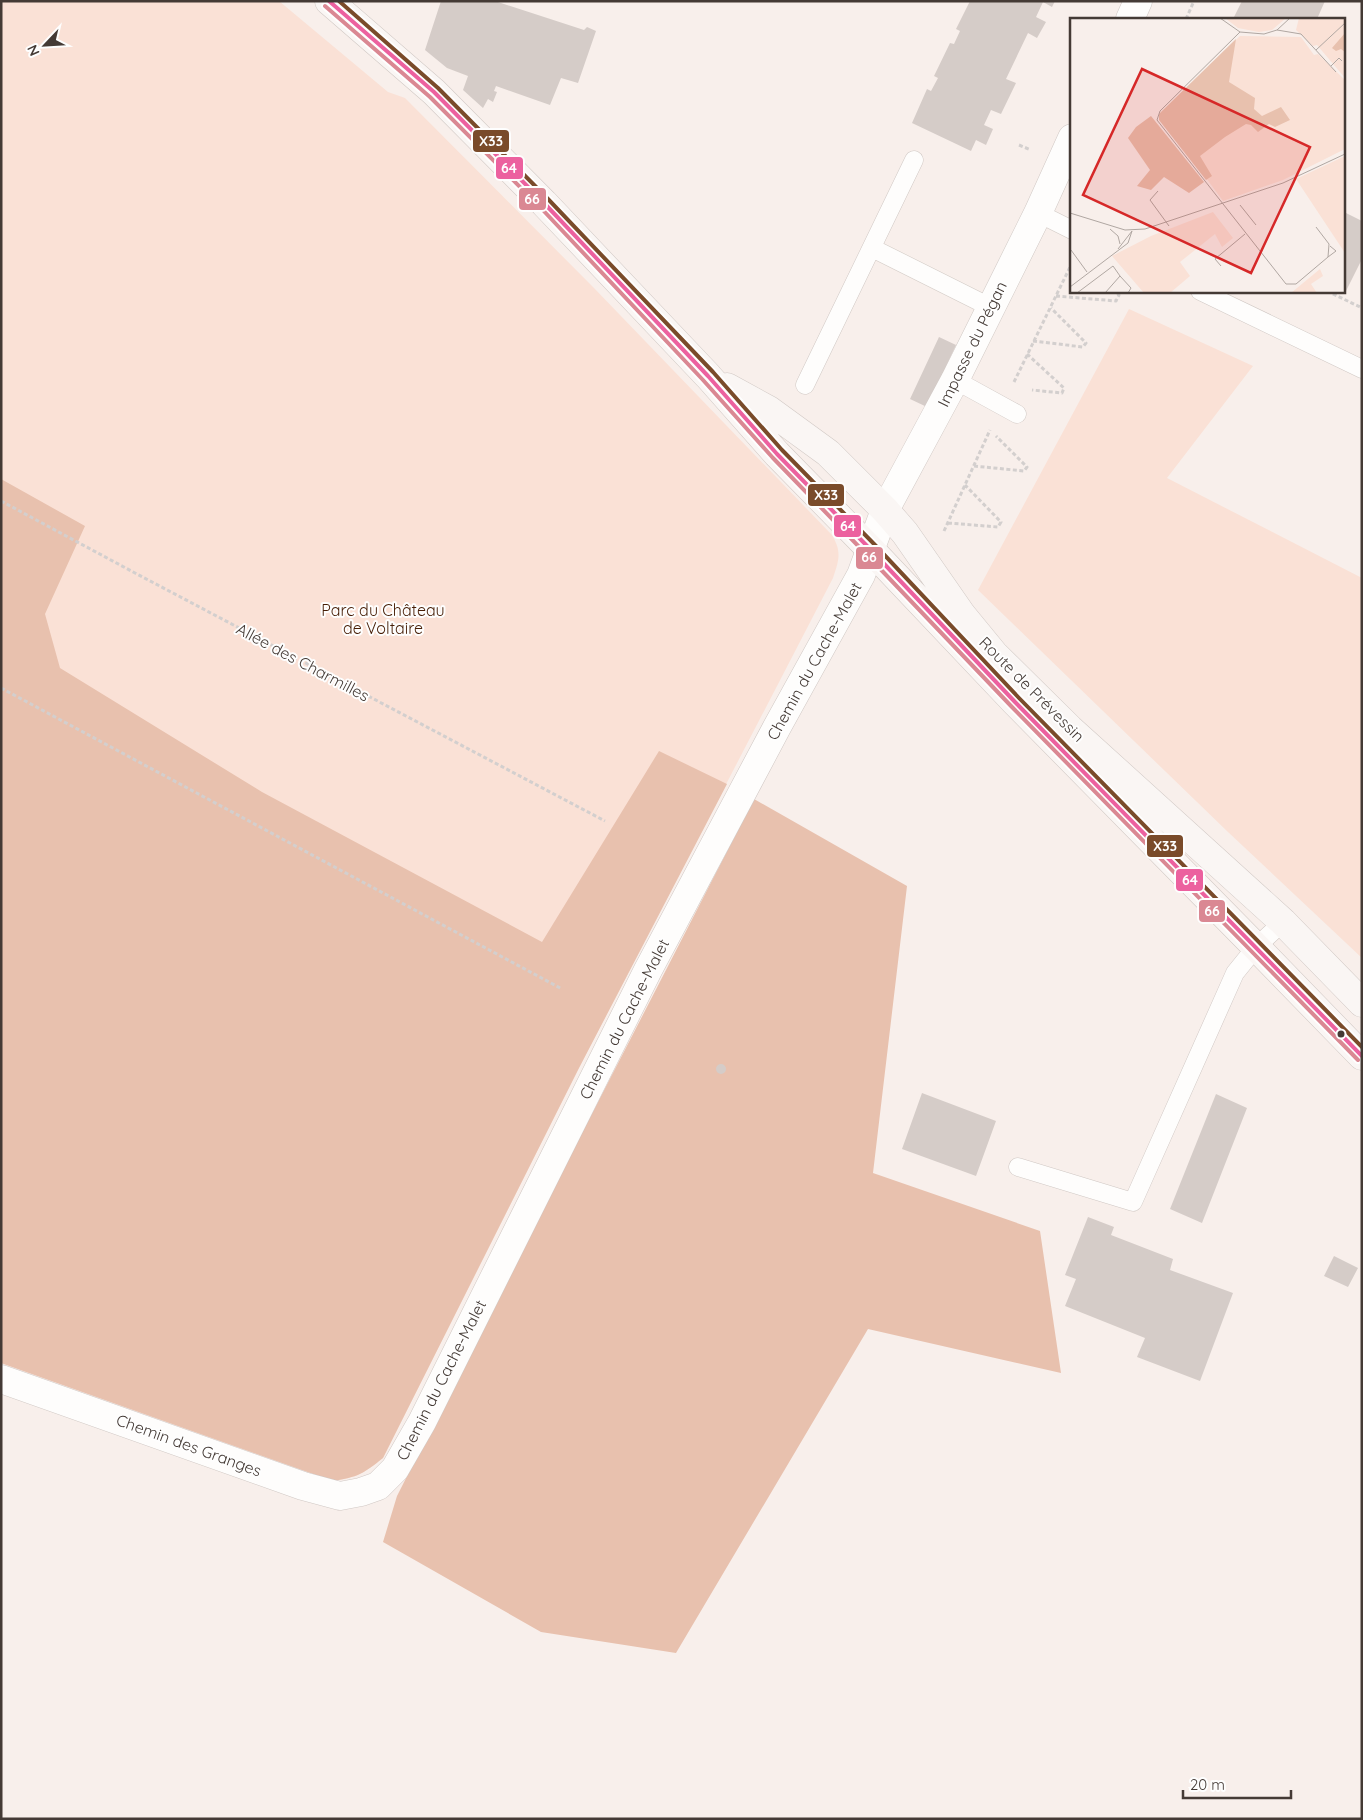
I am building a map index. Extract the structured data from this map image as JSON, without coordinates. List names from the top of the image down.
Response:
{
  "streets": {
    "main road": ["Route de Prévessin"],
    "street": ["Impasse du Pégan", "Chemin du Cache-Malet", "Chemin des Granges"],
    "path": ["Allée des Charmilles"]
  },
  "crossings": [
    ["Impasse du Pégan", "Chemin du Cache-Malet"],
    ["Impasse du Pégan", "Route de Prévessin"],
    ["Chemin du Cache-Malet", "Route de Prévessin"],
    ["Chemin du Cache-Malet", "Chemin des Granges"]
  ],
  "parks": ["Parc du Château de Voltaire"],
  "lines": ["transit line 64", "transit line X33", "transit line 66"],
  "scale_bar": "20 m",
  "north": "bottom left"
}
